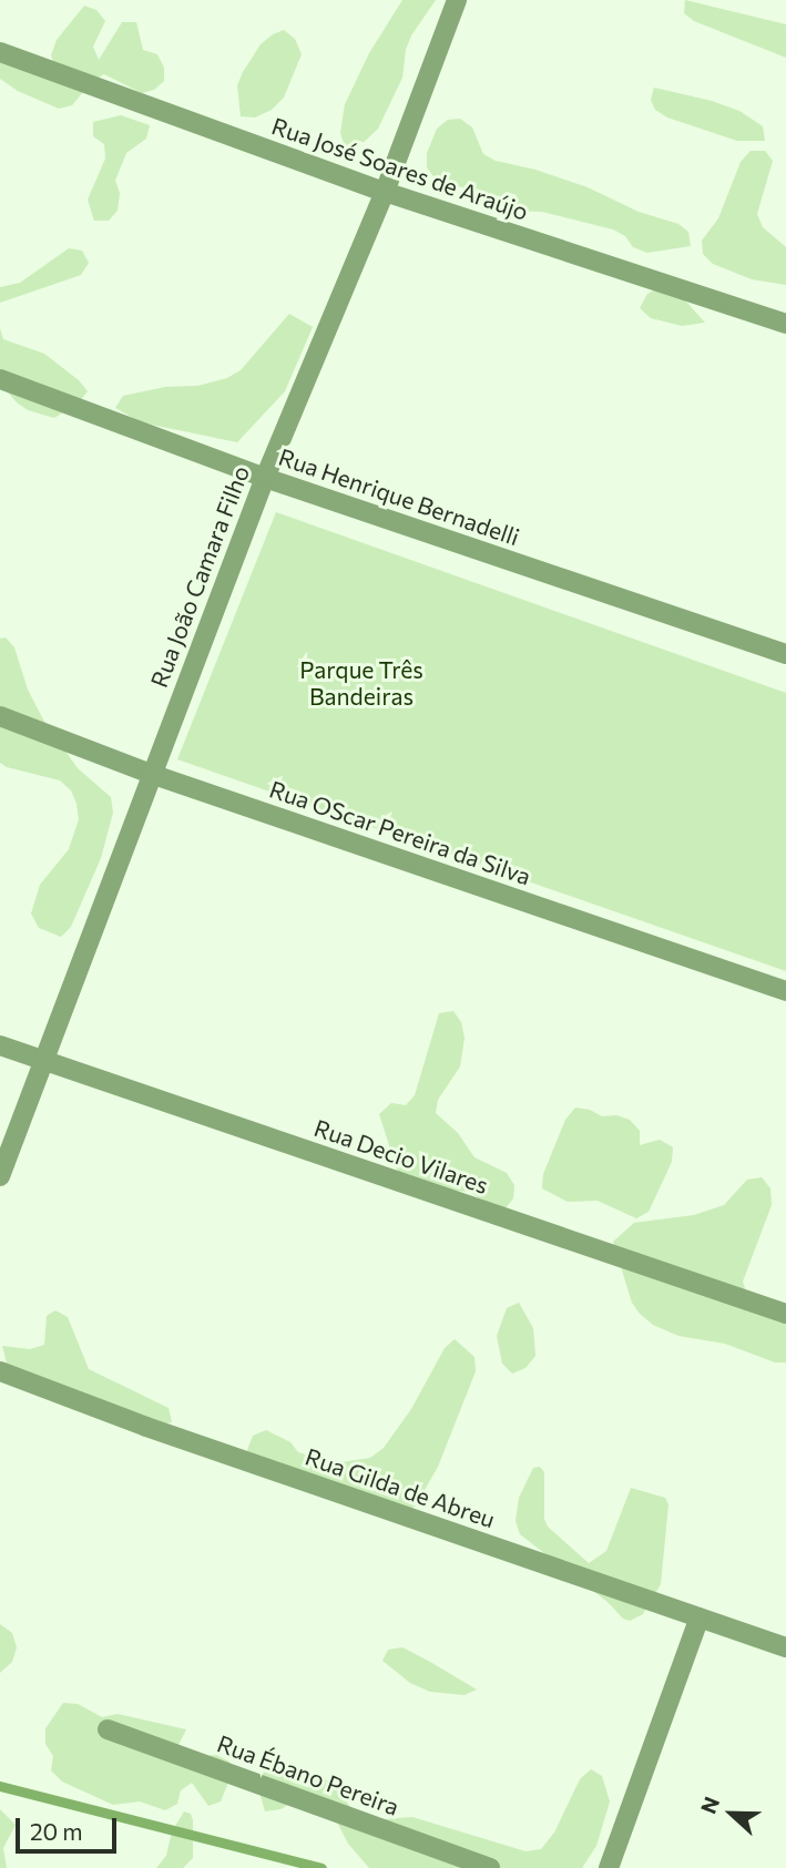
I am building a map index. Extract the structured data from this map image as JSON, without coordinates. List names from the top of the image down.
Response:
{
  "streets": {
    "street": [
      "Rua José Soares de Araújo",
      "Rua Henrique Bernadelli",
      "Rua João Camara Filho",
      "Rua OScar Pereira da Silva",
      "Rua Decio Vilares",
      "Rua Gilda de Abreu",
      "Rua Ébano Pereira"
    ]
  },
  "crossings": [
    ["Rua José Soares de Araújo", "Rua João Camara Filho"],
    ["Rua Henrique Bernadelli", "Rua João Camara Filho"],
    ["Rua João Camara Filho", "Rua OScar Pereira da Silva"],
    ["Rua João Camara Filho", "Rua Decio Vilares"]
  ],
  "parks": ["Parque Três Bandeiras"],
  "scale_bar": "20 m",
  "north": "left"
}
